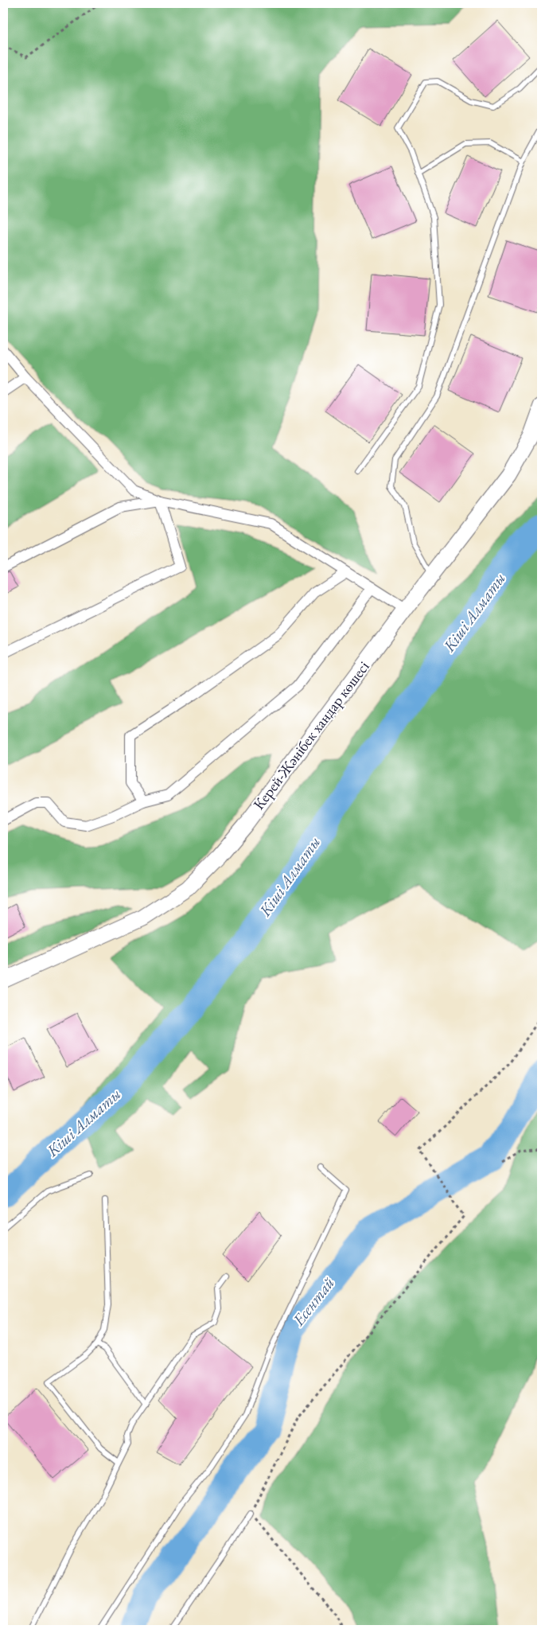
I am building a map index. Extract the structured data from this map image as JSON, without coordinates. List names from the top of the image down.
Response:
{
  "streets": {
    "main road": ["Керей-Жәнібек хандар көшесі"]
  },
  "water": ["Кіші Алматы", "Есентай"]
}
